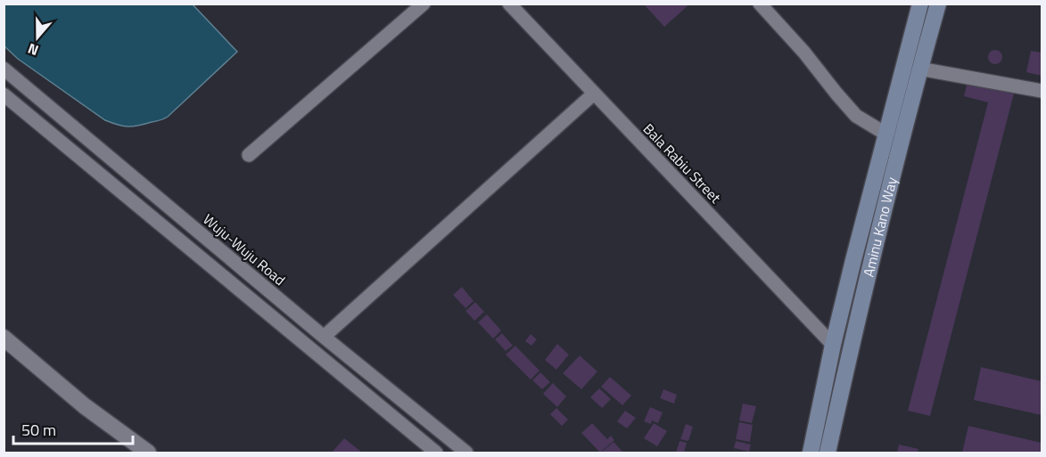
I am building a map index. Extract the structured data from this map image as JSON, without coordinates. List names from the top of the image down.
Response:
{
  "streets": {
    "main road": ["Aminu Kano Way"],
    "street": ["Bala Rabiu Street", "Wuju-Wuju Road"]
  },
  "crossings": [
    ["Bala Rabiu Street", "Aminu Kano Way"]
  ],
  "scale_bar": "50 m",
  "north": "bottom"
}
